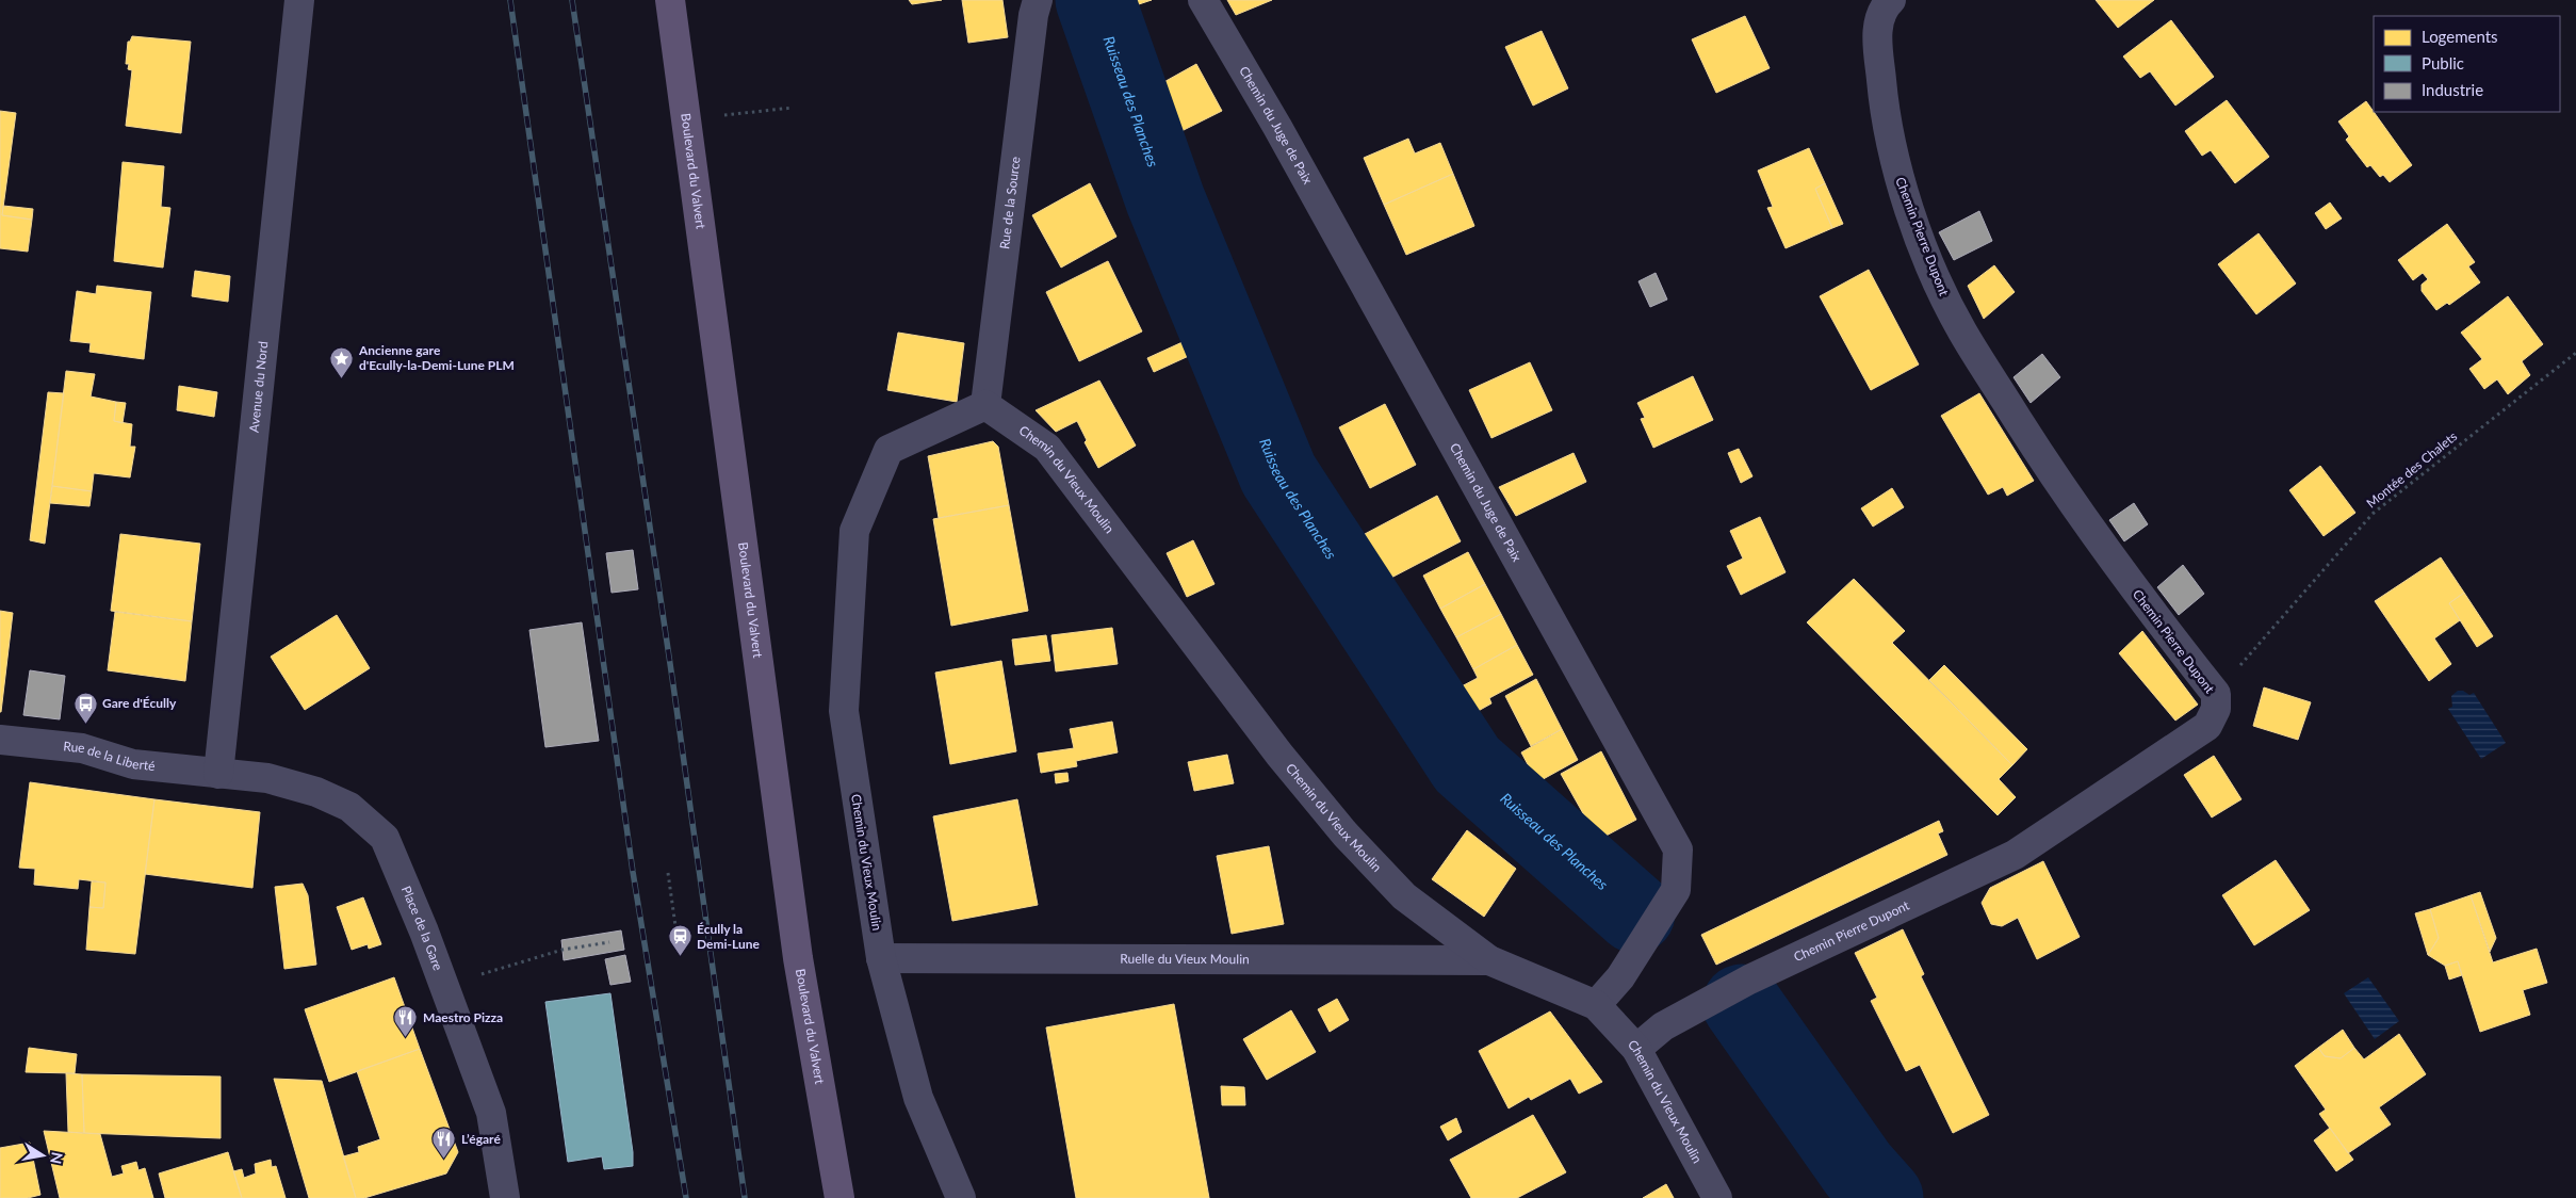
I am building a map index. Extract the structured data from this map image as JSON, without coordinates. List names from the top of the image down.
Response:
{
  "streets": {
    "main road": ["Boulevard du Valvert"],
    "street": [
      "Chemin du Juge de Paix",
      "Rue de la Source",
      "Chemin Pierre Dupont",
      "Avenue du Nord",
      "Chemin du Vieux Moulin",
      "Rue de la Liberté",
      "Place de la Gare",
      "Ruelle du Vieux Moulin"
    ],
    "path": ["Montée des Chalets"]
  },
  "crossings": [
    ["Chemin du Juge de Paix", "Chemin du Vieux Moulin"],
    ["Rue de la Source", "Chemin du Vieux Moulin"],
    ["Chemin Pierre Dupont", "Montée des Chalets"],
    ["Chemin Pierre Dupont", "Chemin du Vieux Moulin"],
    ["Avenue du Nord", "Rue de la Liberté"],
    ["Avenue du Nord", "Place de la Gare"],
    ["Chemin du Vieux Moulin", "Ruelle du Vieux Moulin"],
    ["Rue de la Liberté", "Place de la Gare"]
  ],
  "water": ["Ruisseau des Planches"],
  "places": {
    "place": ["Ancienne gare d'Ecully-la-Demi-Lune PLM"],
    "bus stop": ["Gare d'Écully"],
    "station": ["Écully la Demi-Lune"],
    "restaurant": ["Maestro Pizza", "L’égaré"]
  },
  "legend": ["Logements", "Public", "Industrie"],
  "north": "right"
}
